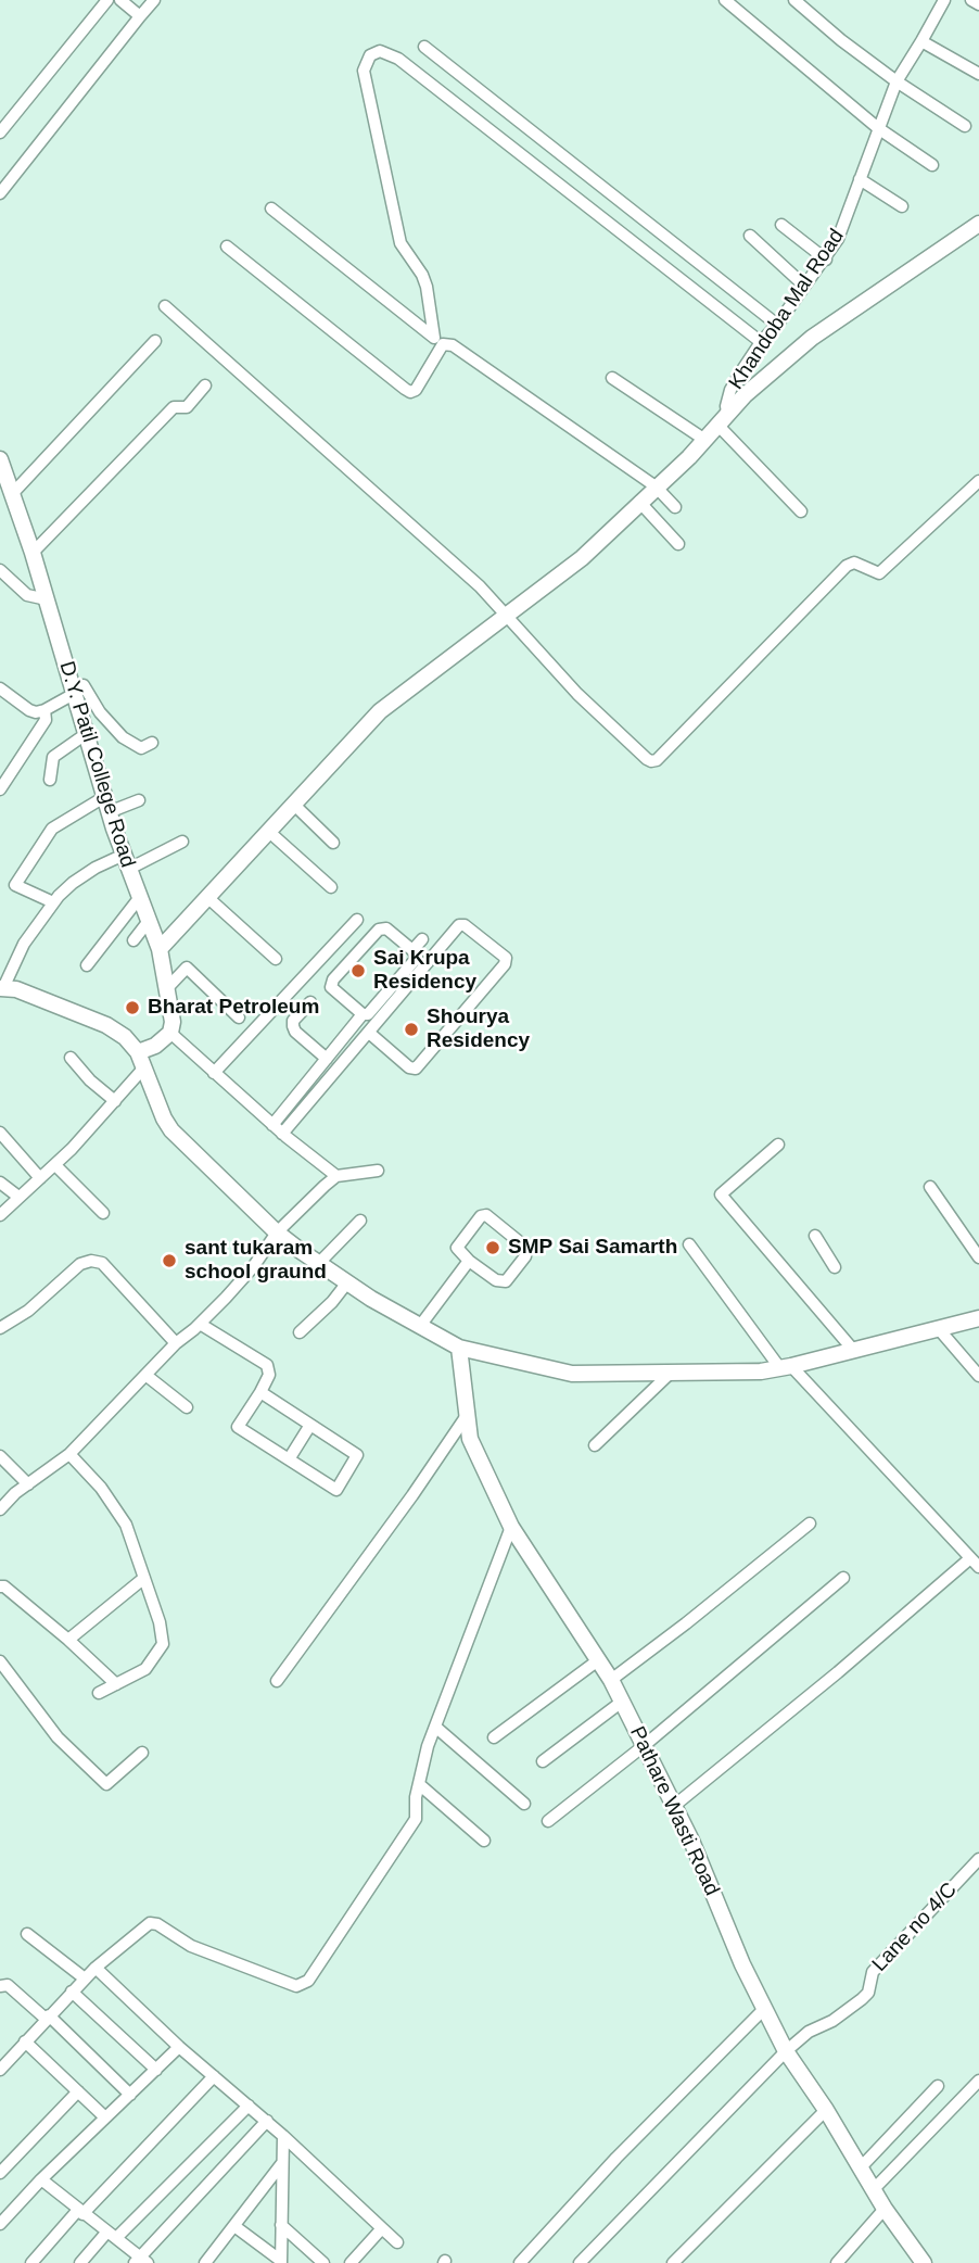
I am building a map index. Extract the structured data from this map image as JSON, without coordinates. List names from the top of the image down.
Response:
{
  "streets": {
    "street": [
      "Khandoba Mal Road",
      "D.Y. Patil College Road",
      "Pathare Wasti Road",
      "Lane no 4/C"
    ]
  },
  "crossings": [
    ["Pathare Wasti Road", "Lane no 4/C"]
  ],
  "places": [
    "Sai Krupa Residency",
    "Bharat Petroleum",
    "Shourya Residency",
    "SMP Sai Samarth",
    "sant tukaram school graund"
  ]
}
